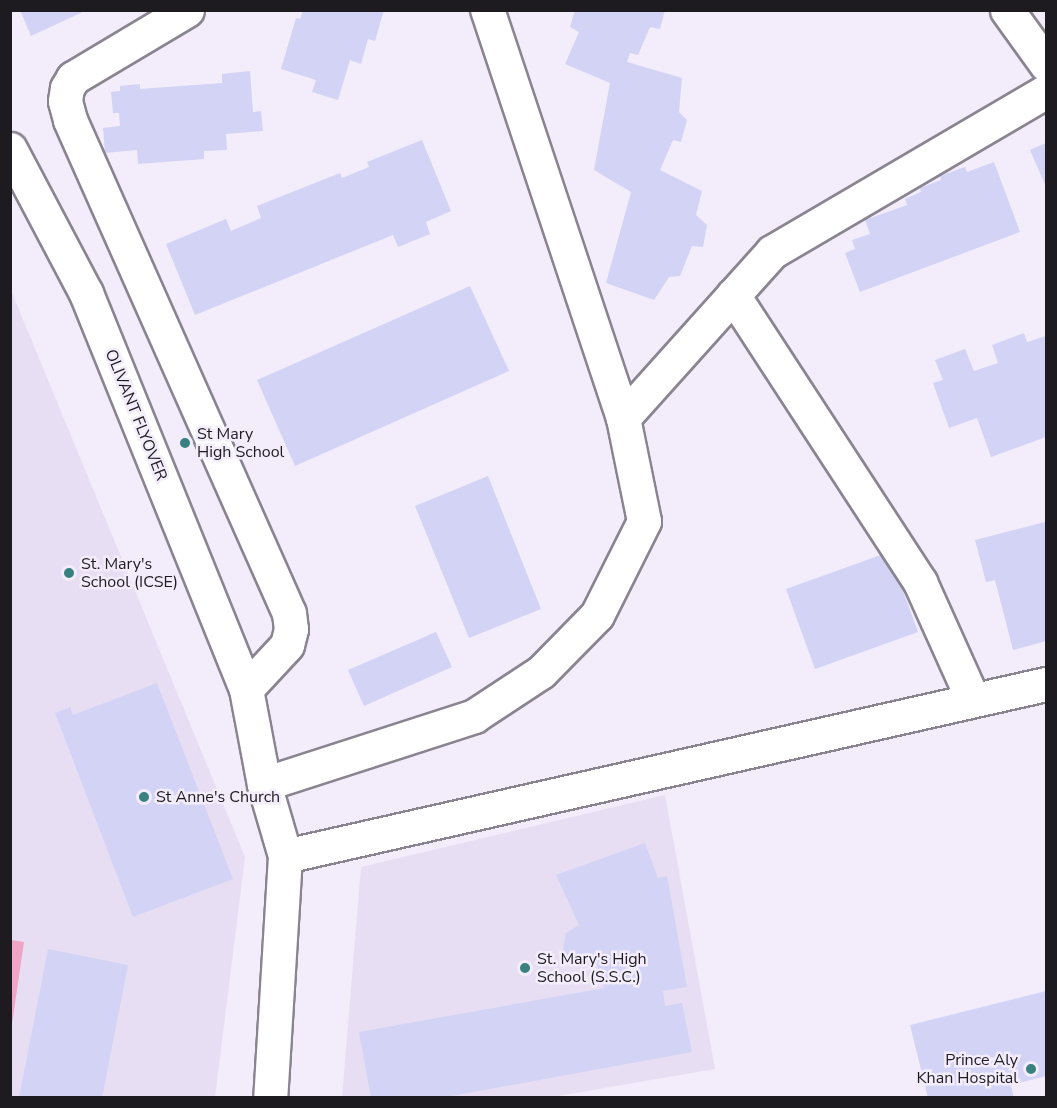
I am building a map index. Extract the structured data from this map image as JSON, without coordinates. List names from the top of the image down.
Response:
{
  "streets": {
    "street": ["OLIVANT FLYOVER"]
  },
  "places": [
    "St Mary High School",
    "St. Mary's School (ICSE)",
    "St Anne's Church",
    "St. Mary's High School (S.S.C.)",
    "Prince Aly Khan Hospital"
  ]
}
